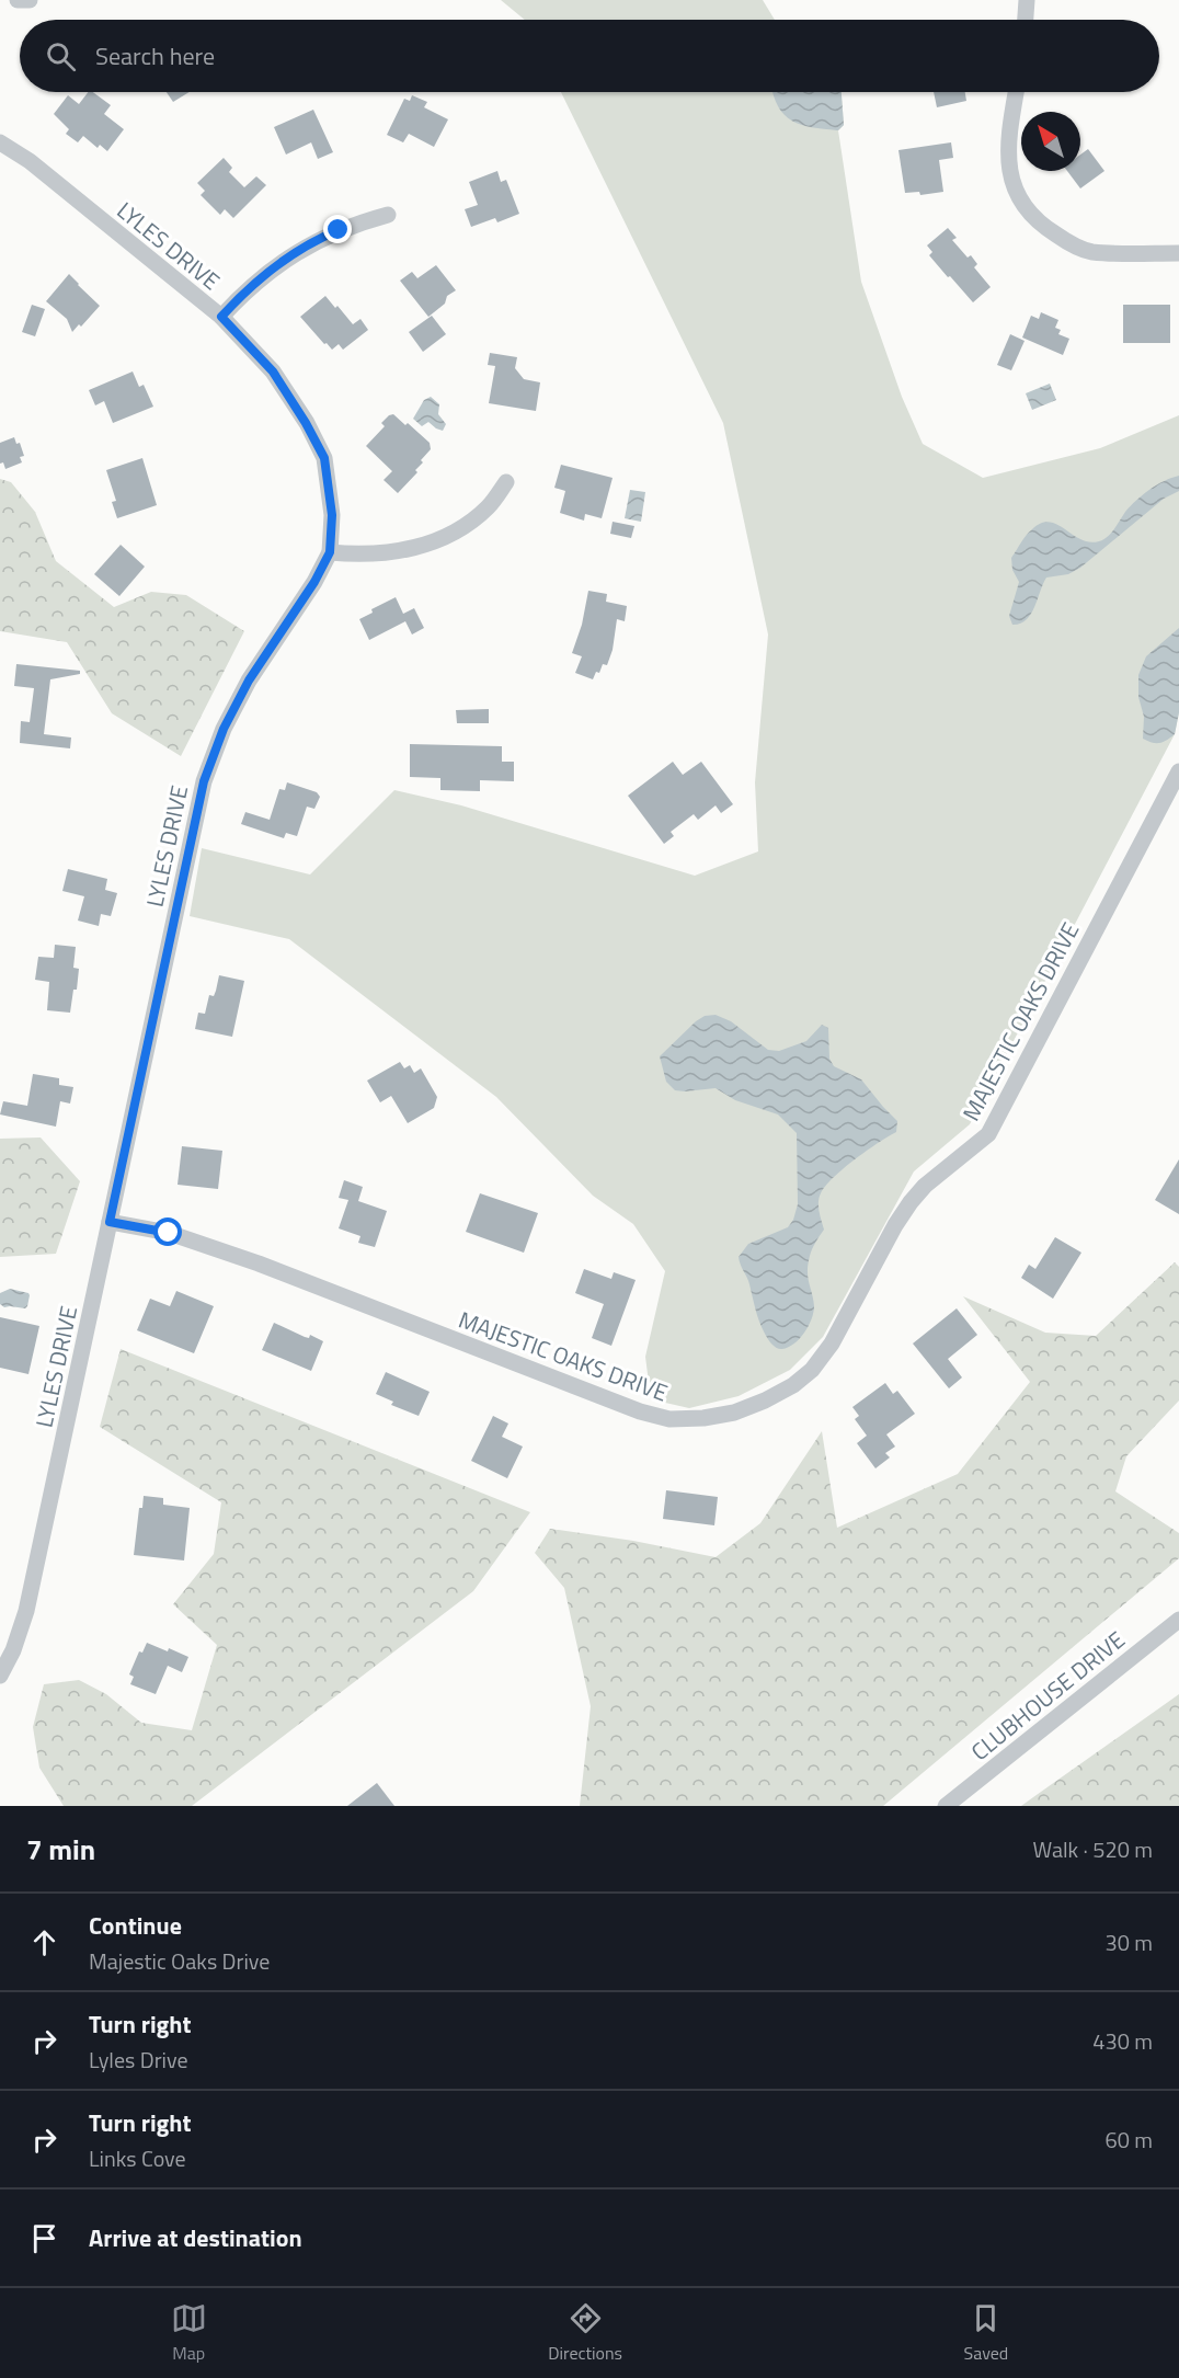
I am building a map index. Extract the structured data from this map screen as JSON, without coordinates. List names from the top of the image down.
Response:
{
  "streets": {
    "street": ["LYLES DRIVE", "MAJESTIC OAKS DRIVE", "CLUBHOUSE DRIVE"]
  },
  "crossings": [
    ["LYLES DRIVE", "MAJESTIC OAKS DRIVE"]
  ],
  "north": "top left",
  "page": {
    "search": "Search here",
    "heading": ["7 min", "Walk · 520 m"],
    "list": [
      ["Continue", "Majestic Oaks Drive", "30 m"],
      ["Turn right", "Lyles Drive", "430 m"],
      ["Turn right", "Links Cove", "60 m"],
      "Arrive at destination"
    ],
    "nav": ["Map", "Directions", "Saved"]
  }
}
